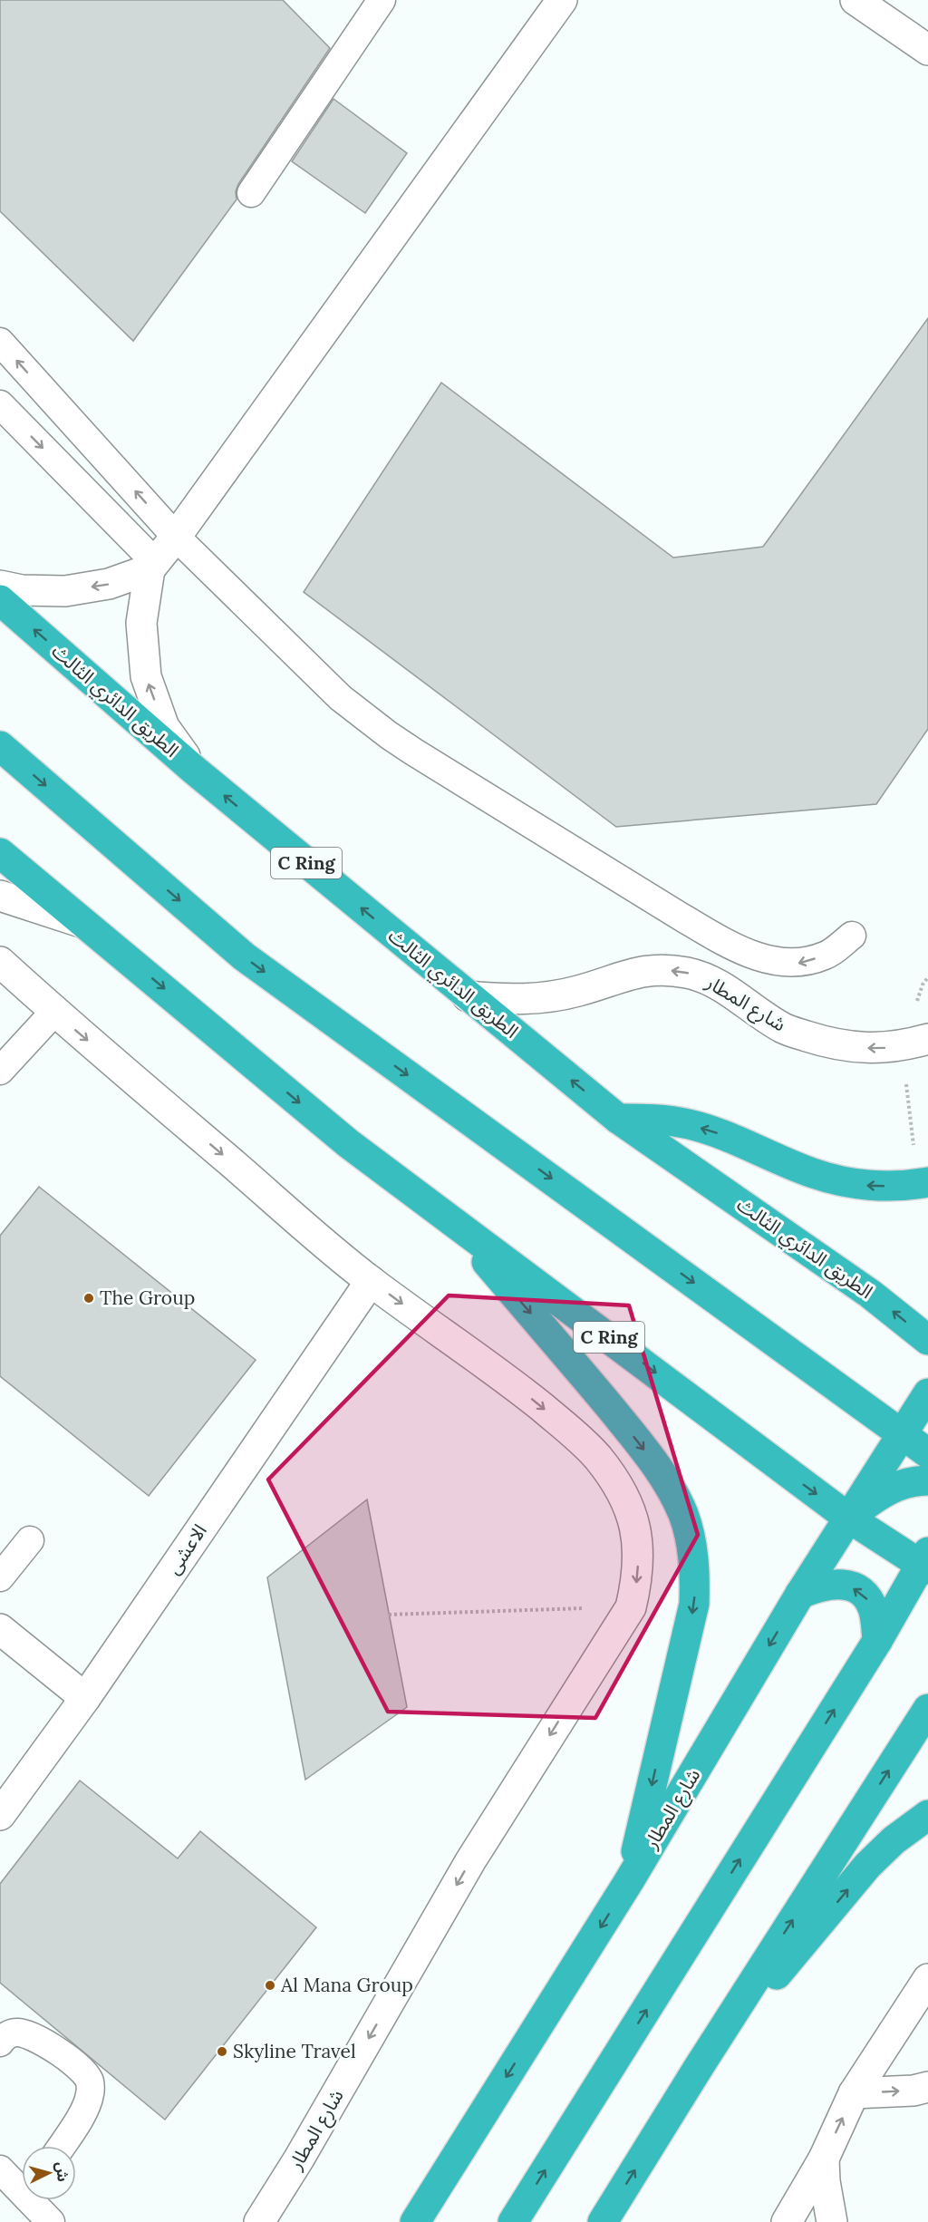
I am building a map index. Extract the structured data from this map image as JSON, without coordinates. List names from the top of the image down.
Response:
{
  "streets": {
    "highway": ["الطريق الدائري الثالث", "C Ring", "شارع المطار"],
    "street": ["الاعشى"]
  },
  "crossings": [
    ["الطريق الدائري الثالث", "شارع المطار"],
    ["C Ring", "شارع المطار"],
    ["شارع المطار", "الاعشى"]
  ],
  "places": ["The Group", "Al Mana Group", "Skyline Travel"],
  "north": "right"
}
